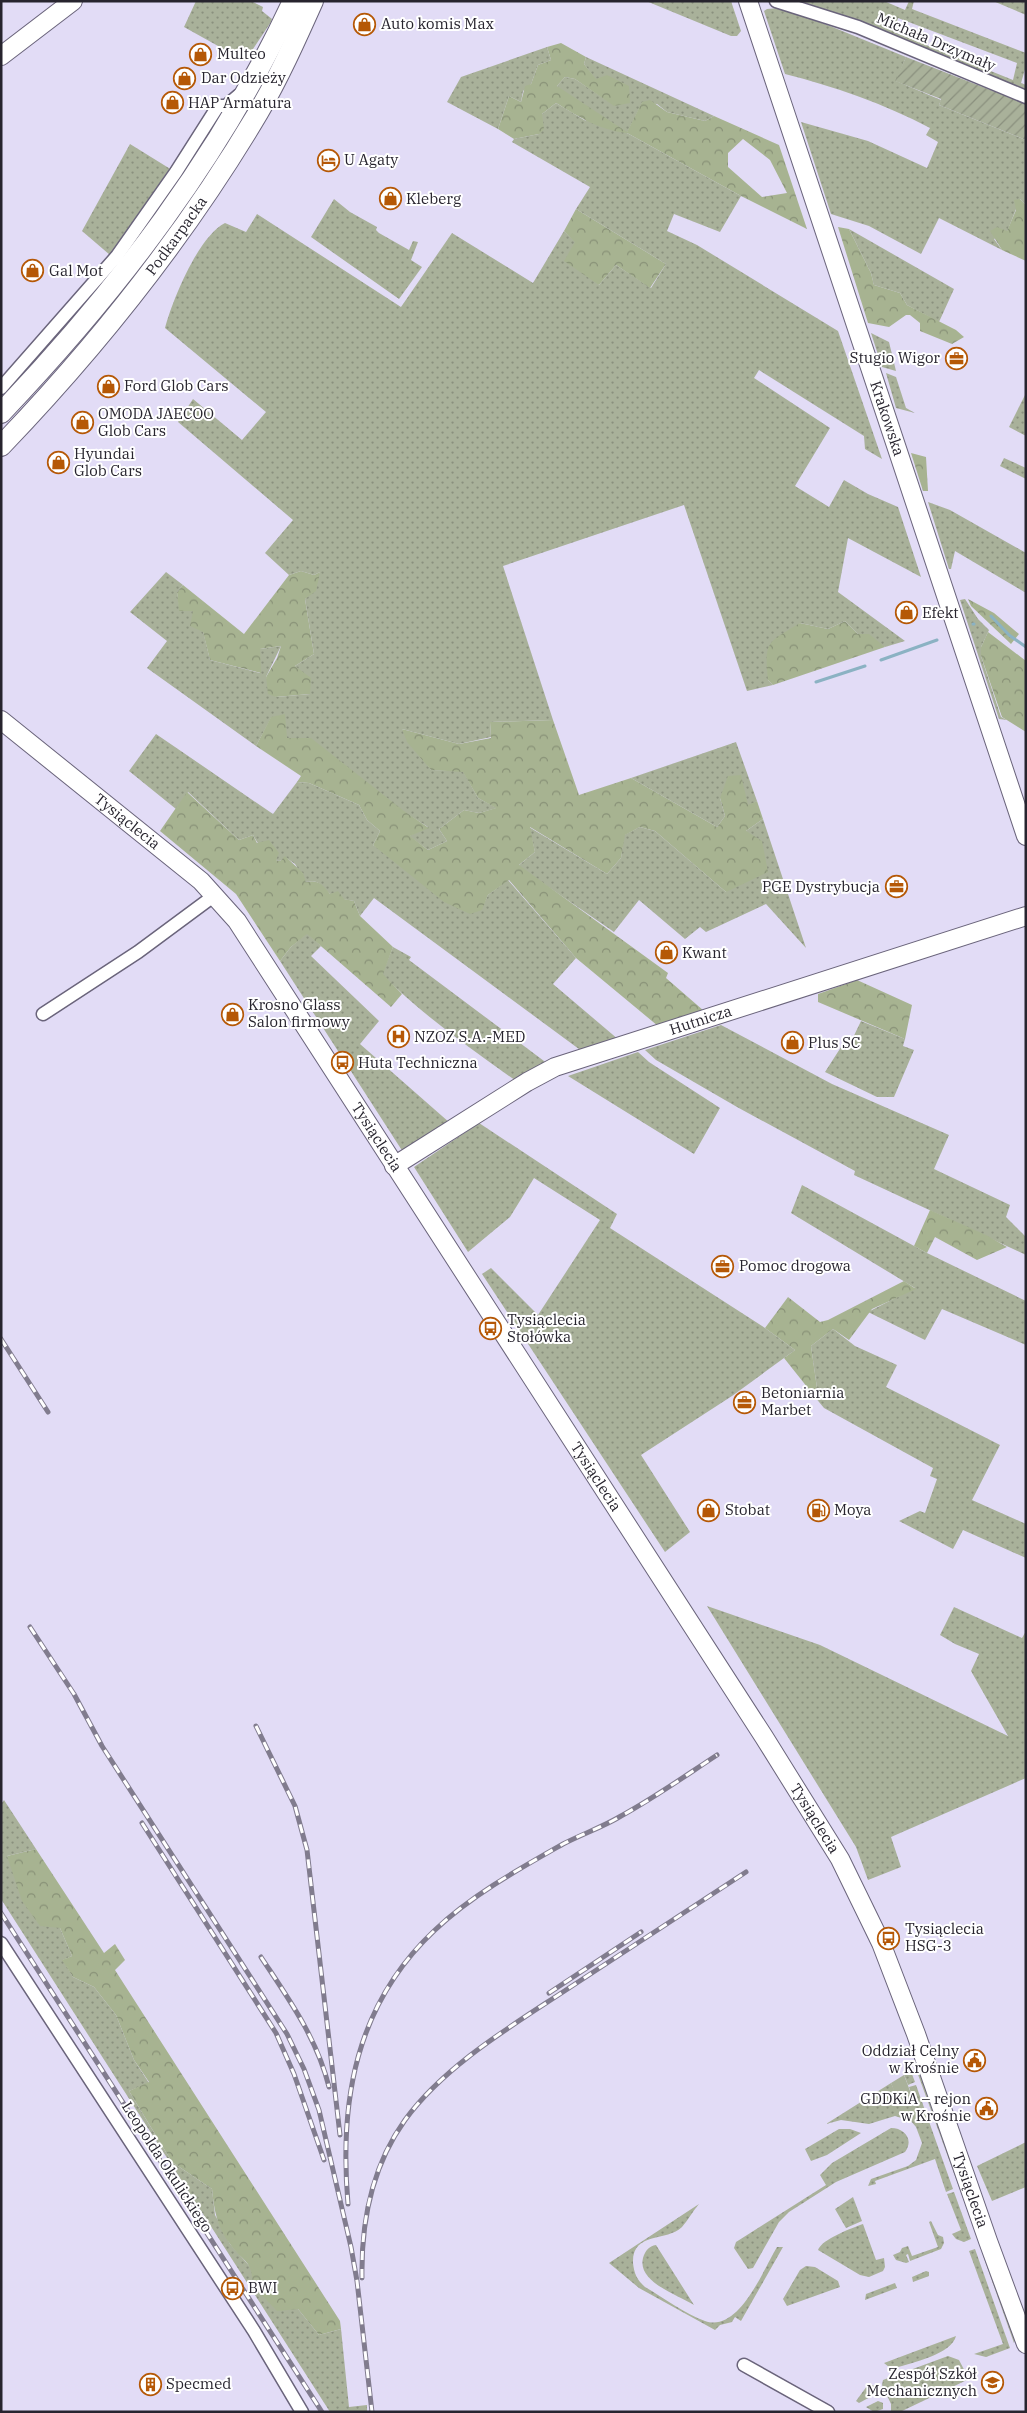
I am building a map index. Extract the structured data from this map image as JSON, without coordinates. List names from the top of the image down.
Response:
{
  "streets": {
    "main road": ["Podkarpacka"],
    "street": [
      "Michała Drzymały",
      "Krakowska",
      "Tysiąclecia",
      "Hutnicza",
      "Leopolda Okulickiego"
    ]
  },
  "crossings": [
    ["Tysiąclecia", "Hutnicza"]
  ],
  "places": {
    "shop": [
      "Auto komis Max",
      "Multeo",
      "Dar Odzieży",
      "HAP Armatura",
      "Kleberg",
      "Gal Mot",
      "Ford Glob Cars",
      "OMODA JAECOO Glob Cars",
      "Hyundai Glob Cars",
      "Efekt",
      "Kwant",
      "Krosno Glass Salon firmowy",
      "Plus SC",
      "Stobat"
    ],
    "hotel": ["U Agaty"],
    "office": [
      "Stugio Wigor",
      "PGE Dystrybucja",
      "Pomoc drogowa",
      "Betoniarnia Marbet"
    ],
    "hospital": ["NZOZ S.A.-MED"],
    "bus stop": [
      "Huta Techniczna",
      "Tysiąclecia Stołówka",
      "Tysiąclecia HSG-3",
      "BWI"
    ],
    "fuel station": ["Moya"],
    "public building": ["Oddział Celny w Krośnie", "GDDKiA – rejon w Krośnie"],
    "school or university": ["Zespół Szkół Mechanicznych"],
    "building": ["Specmed"]
  }
}
